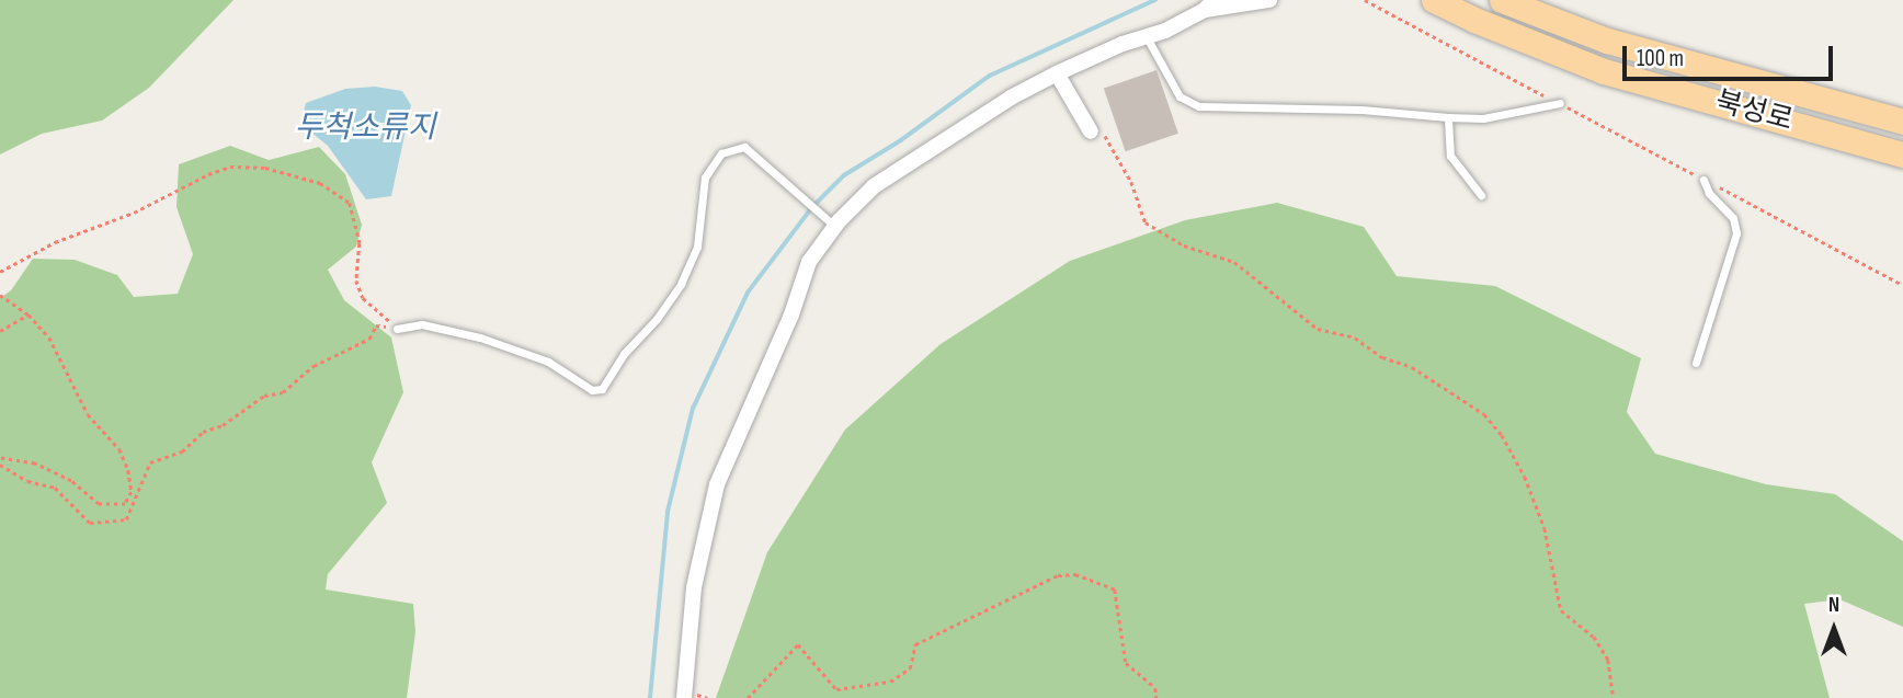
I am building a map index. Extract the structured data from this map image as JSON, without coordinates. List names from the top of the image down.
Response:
{
  "streets": {
    "main road": ["북성로"]
  },
  "water": ["두척소류지"],
  "scale_bar": "100 m",
  "north": "top"
}
